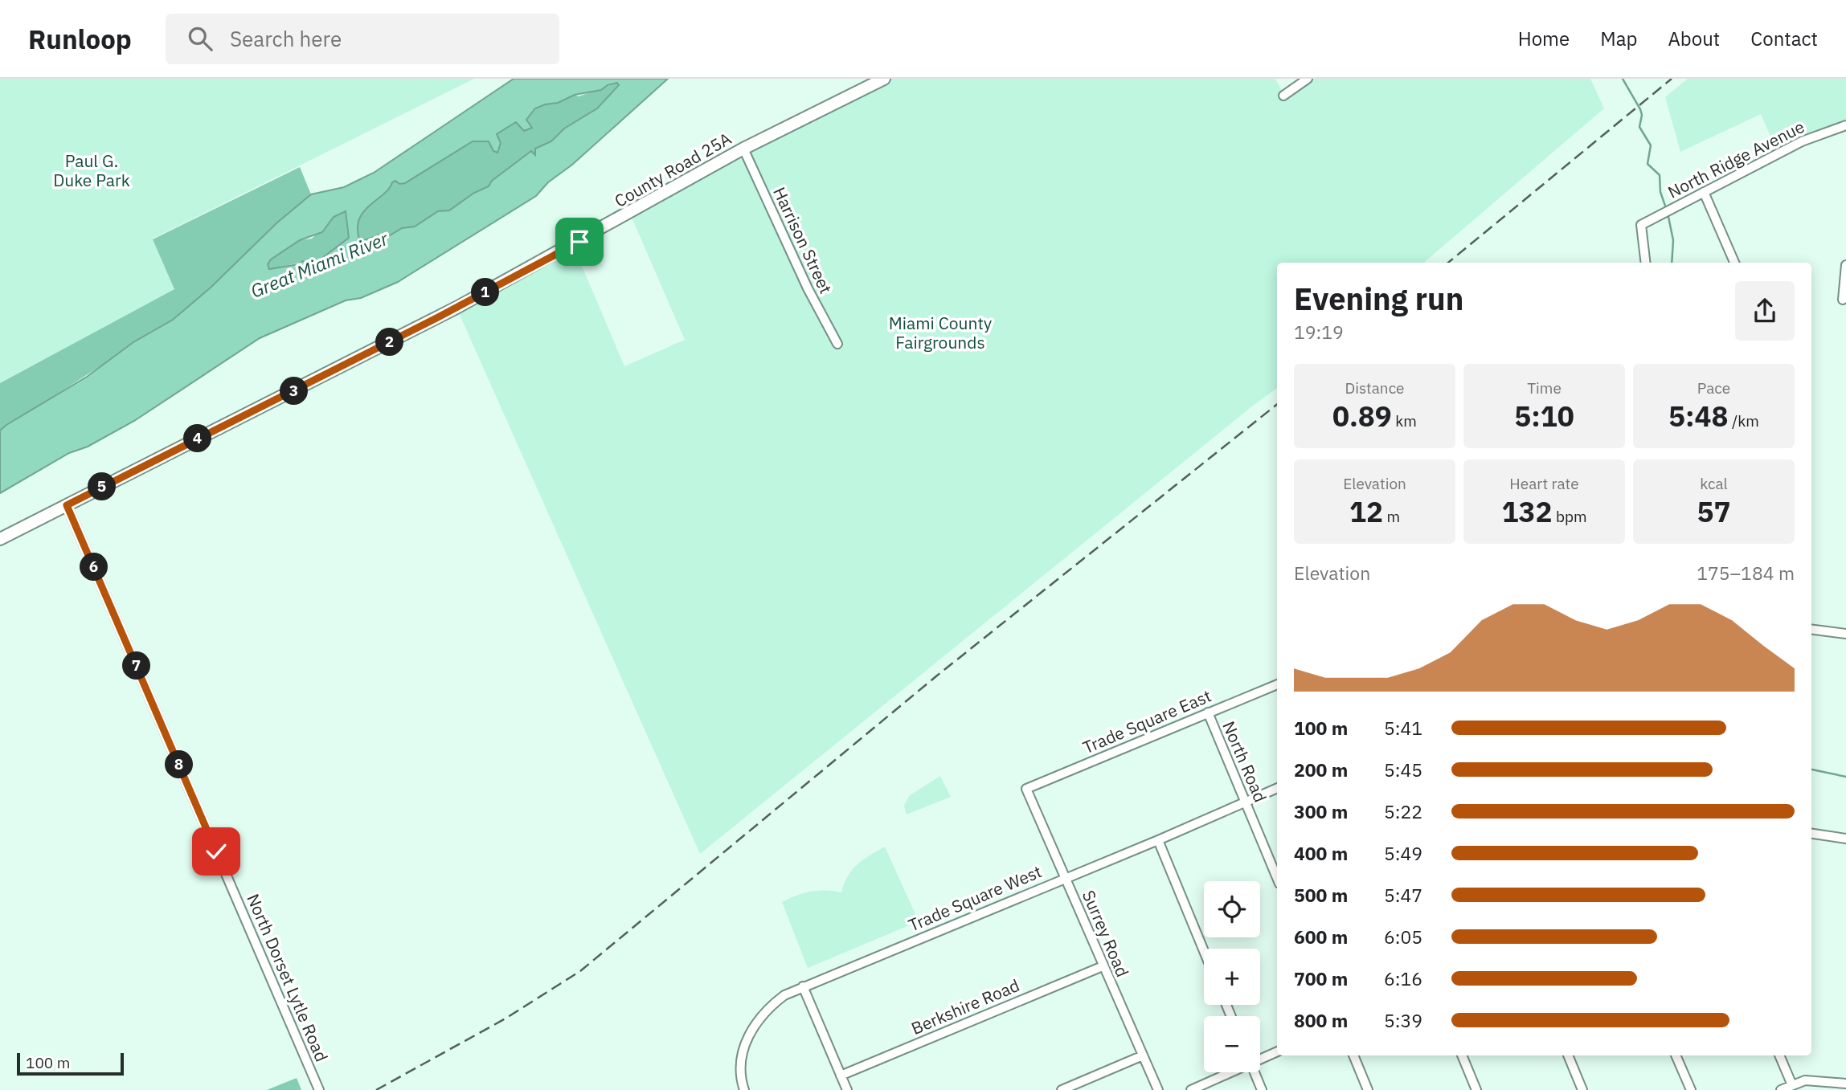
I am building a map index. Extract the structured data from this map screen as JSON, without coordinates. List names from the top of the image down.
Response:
{
  "streets": {
    "main road": ["County Road 25A"],
    "street": [
      "North Ridge Avenue",
      "Harrison Street",
      "Trade Square East",
      "North Road",
      "Trade Square West",
      "Surrey Road",
      "North Dorset Lytle Road",
      "Berkshire Road"
    ]
  },
  "crossings": [
    ["County Road 25A", "Harrison Street"],
    ["County Road 25A", "North Dorset Lytle Road"],
    ["Trade Square East", "North Road"],
    ["Trade Square East", "Surrey Road"],
    ["North Road", "Trade Square West"],
    ["Trade Square West", "Surrey Road"],
    ["Surrey Road", "Berkshire Road"]
  ],
  "water": ["Great Miami River"],
  "parks": ["Paul G. Duke Park", "Miami County Fairgrounds"],
  "scale_bar": "100 m",
  "page": {
    "header": "Runloop",
    "search": "Search here",
    "nav": [
      "Home",
      "Map",
      "About",
      "Contact"
    ],
    "heading": ["Evening run", "19:19"],
    "pins": [
      "1",
      "2",
      "3",
      "4",
      "5",
      "6",
      "7",
      "8"
    ],
    "stats": [
      ["Distance", "0.89 km"],
      ["Time", "5:10"],
      ["Pace", "5:48 /km"],
      ["Elevation", "12 m"],
      ["Heart rate", "132 bpm"],
      ["kcal", "57"]
    ],
    "chart": ["Elevation", "175–184 m"],
    "list": [
      {
        "name": "100 m",
        "note": "5:41"
      },
      {
        "name": "200 m",
        "note": "5:45"
      },
      {
        "name": "300 m",
        "note": "5:22"
      },
      {
        "name": "400 m",
        "note": "5:49"
      },
      {
        "name": "500 m",
        "note": "5:47"
      },
      {
        "name": "600 m",
        "note": "6:05"
      },
      {
        "name": "700 m",
        "note": "6:16"
      },
      {
        "name": "800 m",
        "note": "5:39"
      }
    ],
    "map_buttons": ["+", "−"],
    "scale": "100 m"
  }
}
